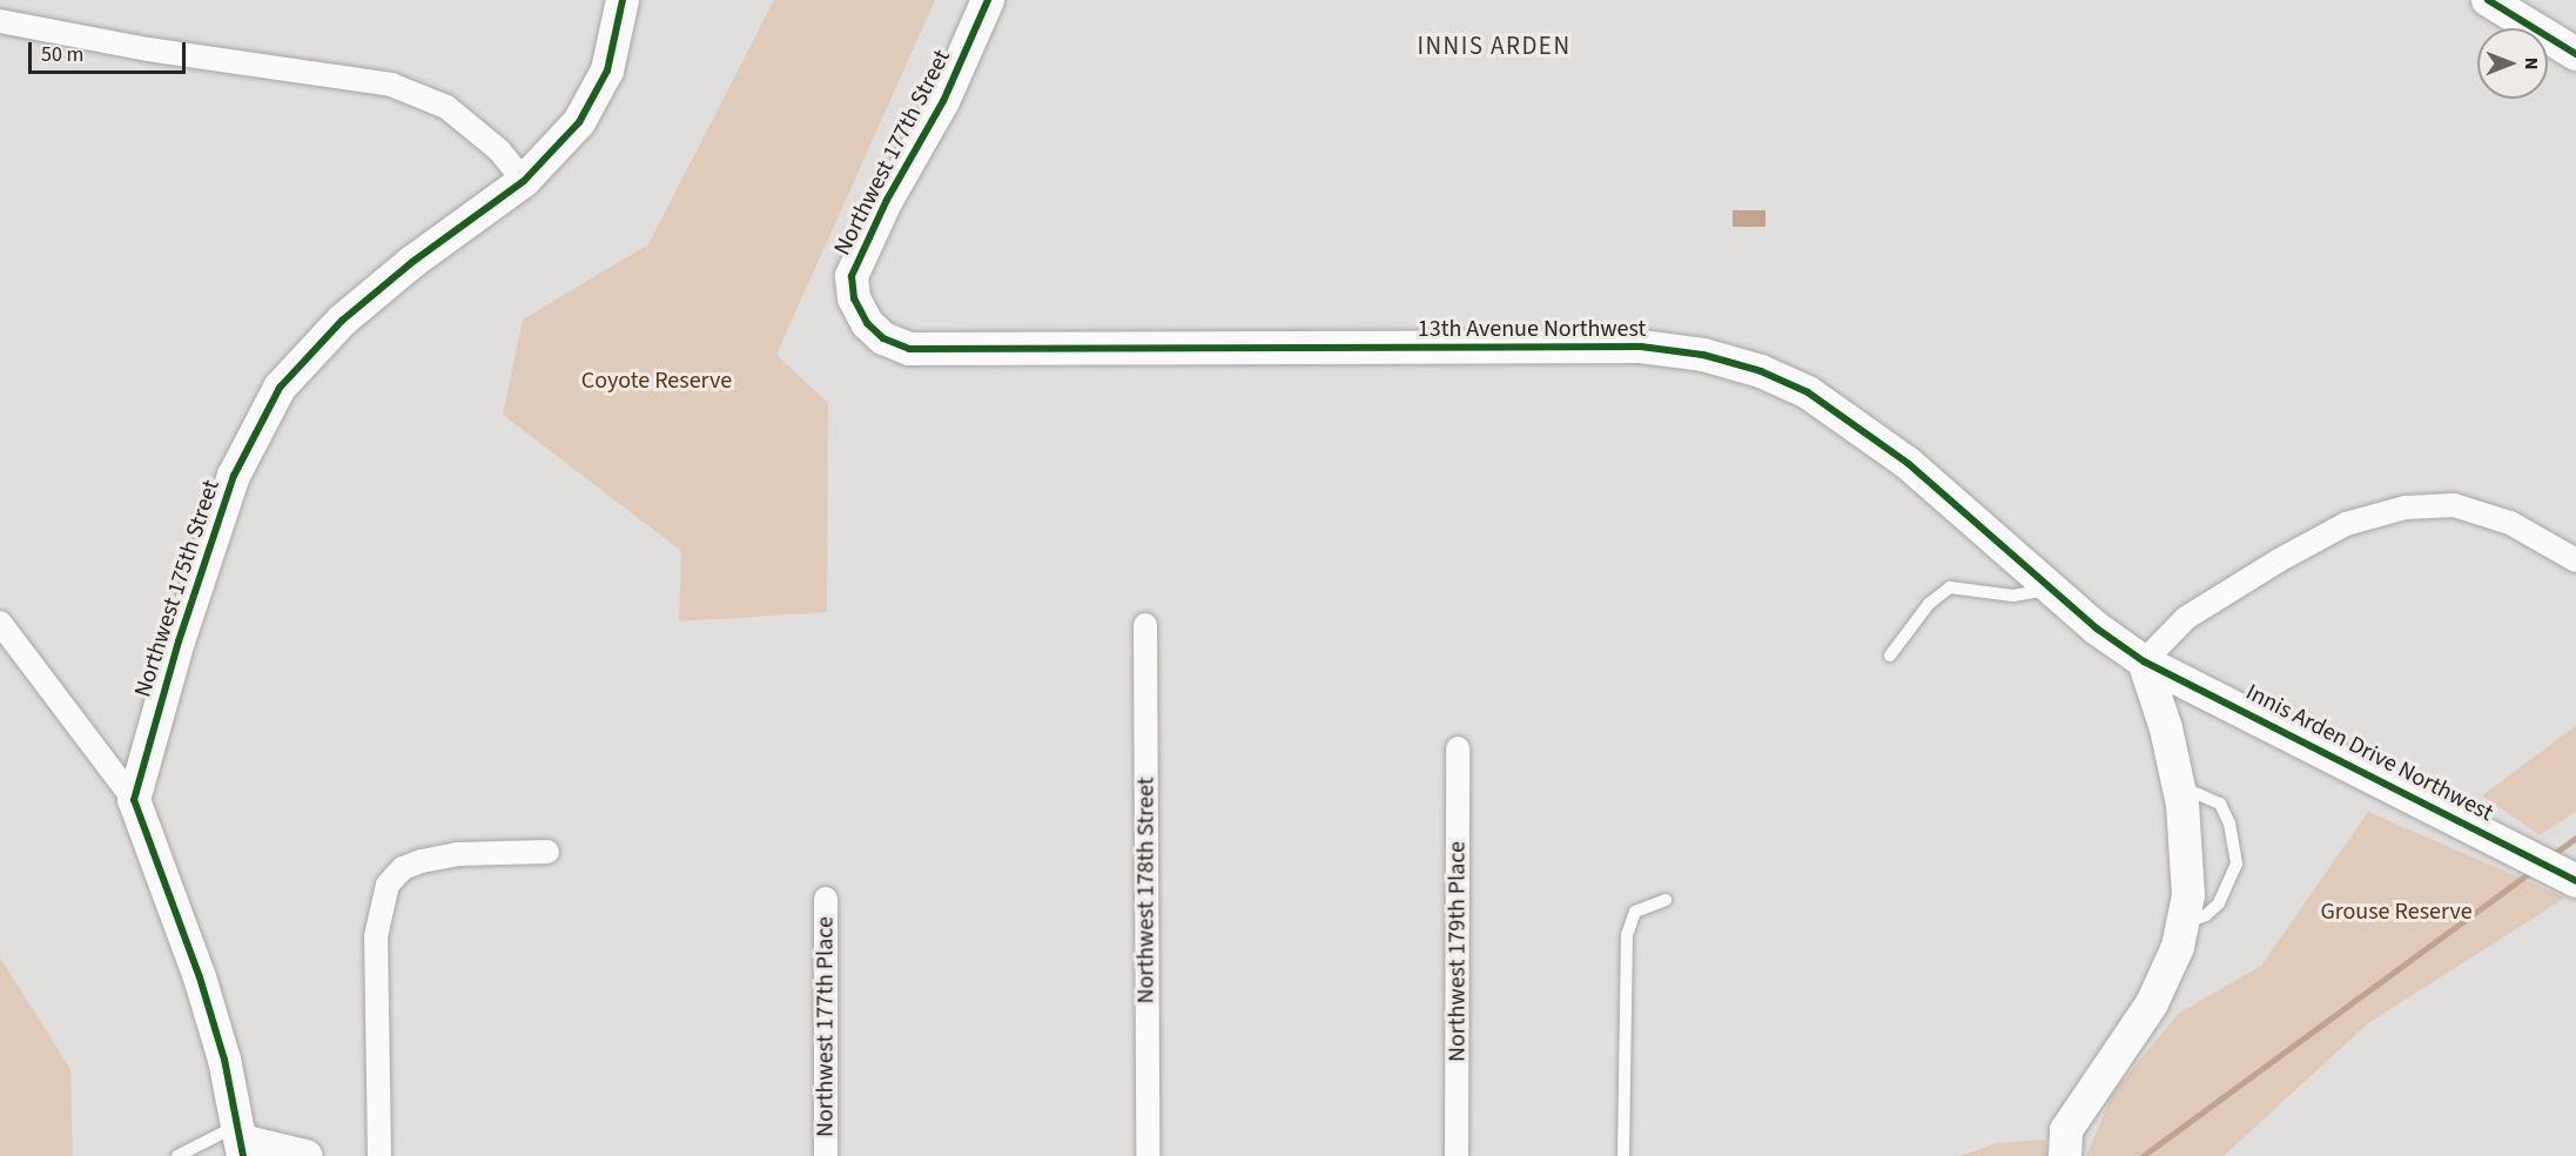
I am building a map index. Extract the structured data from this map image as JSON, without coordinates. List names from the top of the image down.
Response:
{
  "streets": {
    "street": [
      "Northwest 177th Street",
      "13th Avenue Northwest",
      "Northwest 175th Street",
      "Innis Arden Drive Northwest",
      "Northwest 178th Street",
      "Northwest 179th Place",
      "Northwest 177th Place"
    ]
  },
  "crossings": [
    ["Northwest 177th Street", "13th Avenue Northwest"],
    ["13th Avenue Northwest", "Innis Arden Drive Northwest"]
  ],
  "districts": ["INNIS ARDEN"],
  "parks": ["Coyote Reserve", "Grouse Reserve"],
  "scale_bar": "50 m",
  "north": "right"
}
